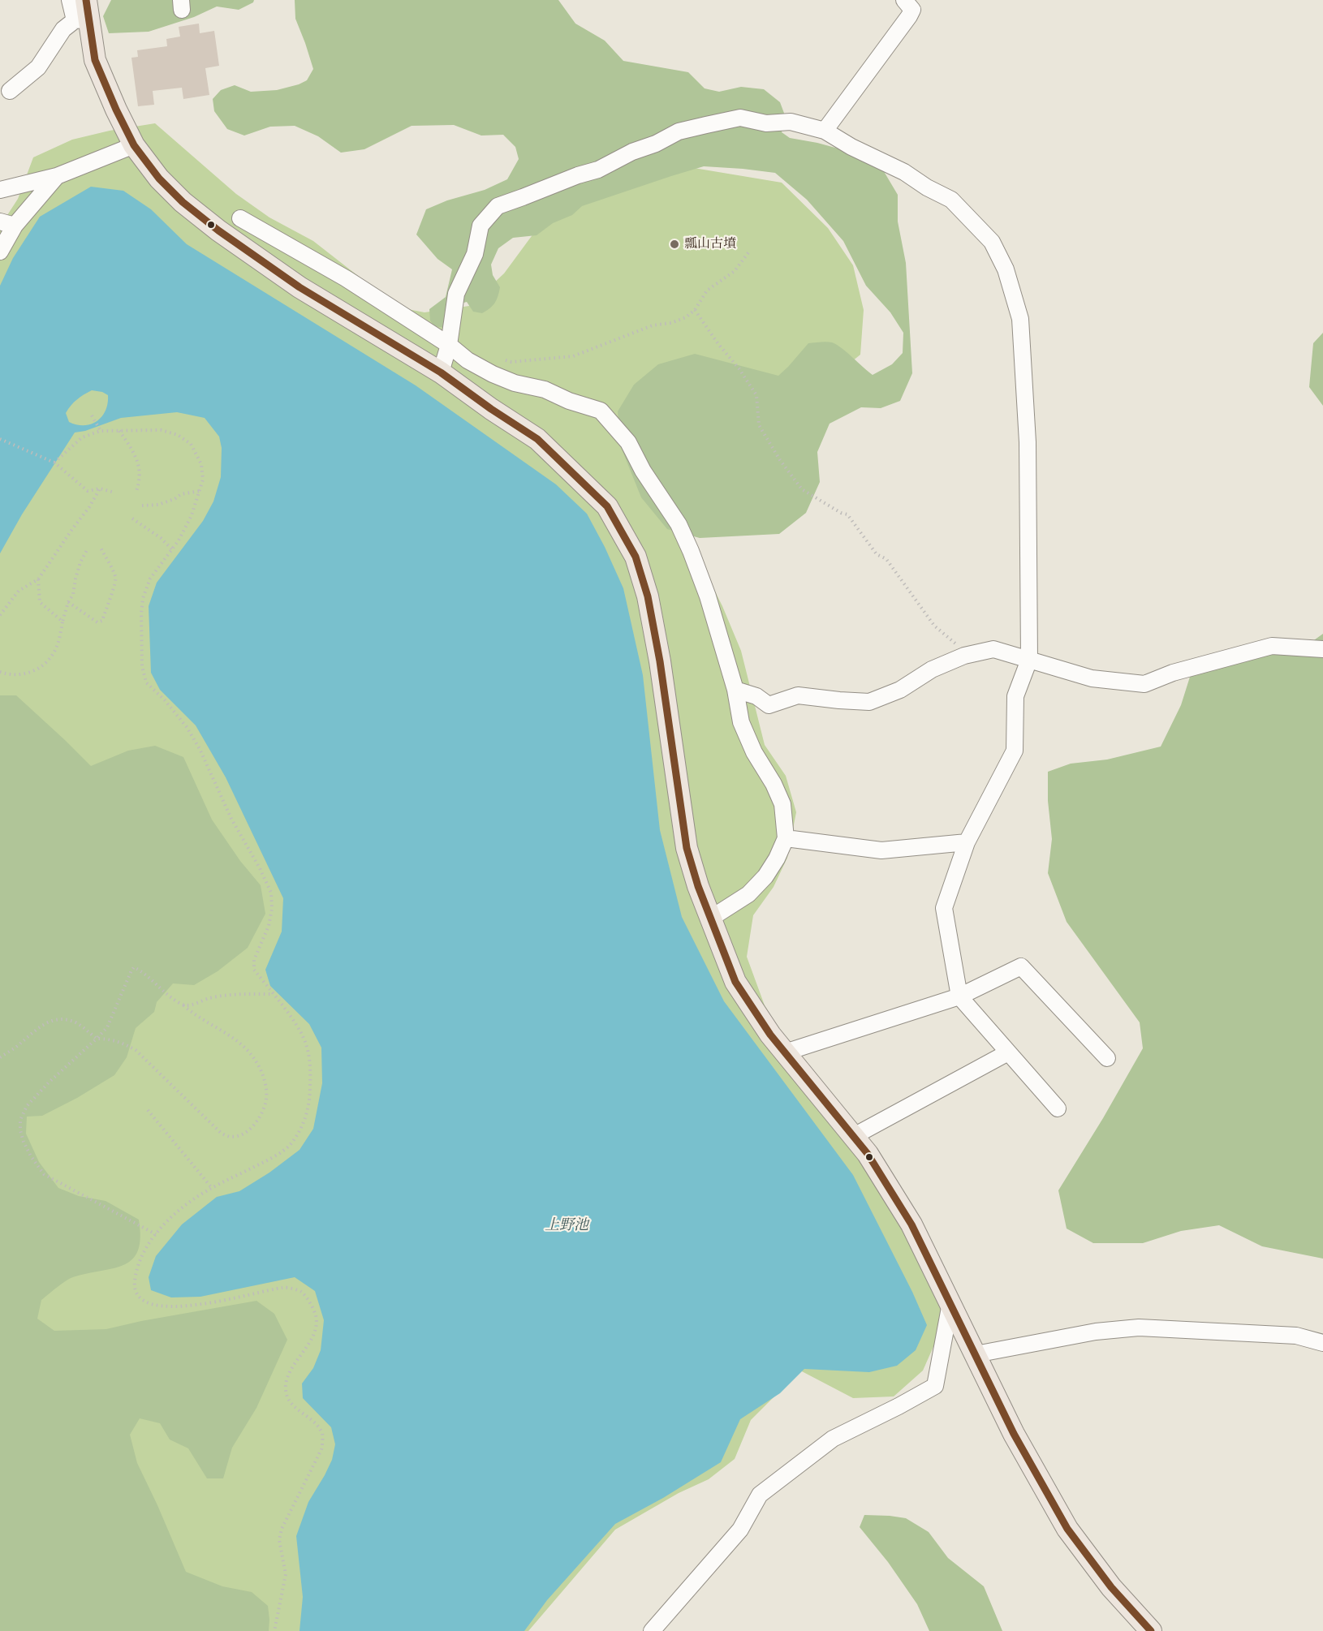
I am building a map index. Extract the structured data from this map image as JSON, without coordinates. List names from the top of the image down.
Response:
{
  "water": ["上野池"],
  "places": ["瓢山古墳"]
}
